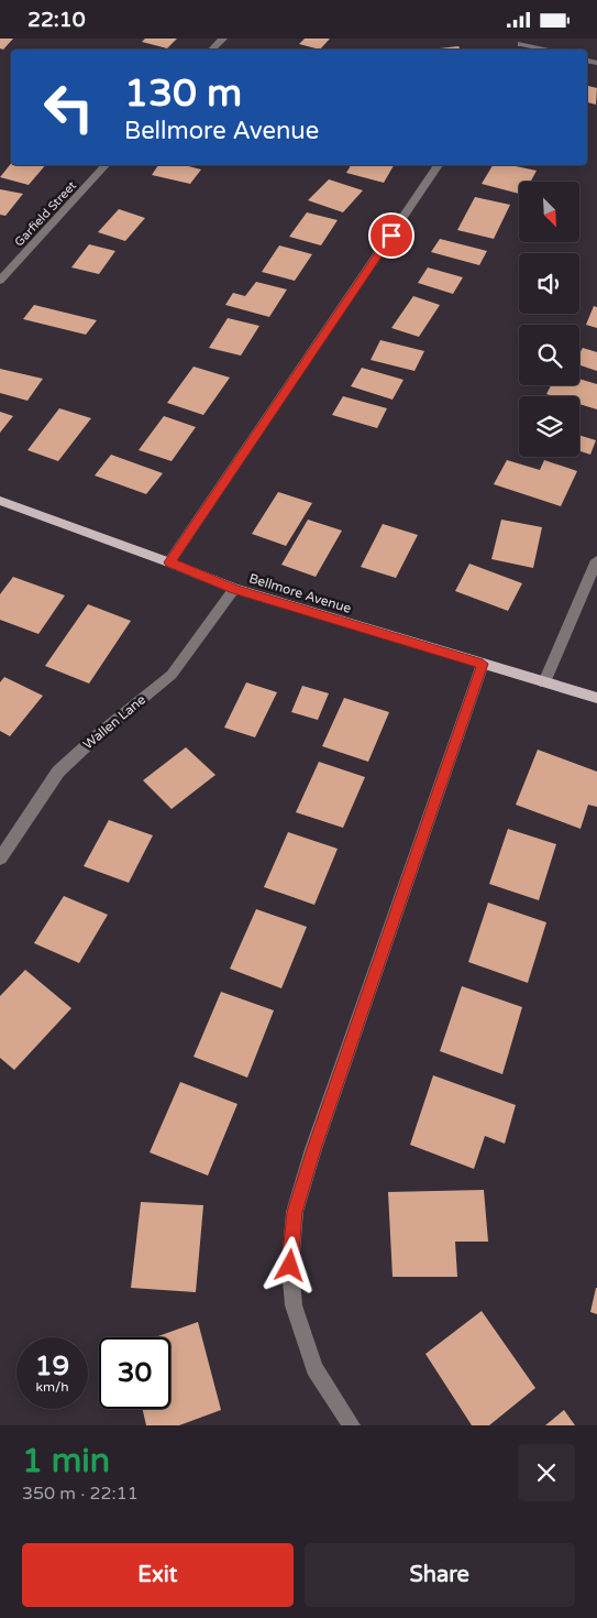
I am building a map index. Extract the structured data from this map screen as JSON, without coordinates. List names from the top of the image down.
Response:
{
  "streets": {
    "main road": ["Bellmore Avenue"],
    "street": ["Garfield Street", "Wallen Lane"]
  },
  "crossings": [
    ["Bellmore Avenue", "Wallen Lane"]
  ],
  "north": "bottom right",
  "page": {
    "status": "22:10",
    "turn": ["130 m", "Bellmore Avenue"],
    "speed": "19 km/h",
    "limit": "30",
    "heading": ["1 min", "350 m · 22:11"],
    "buttons": ["Exit", "Share"]
  }
}
